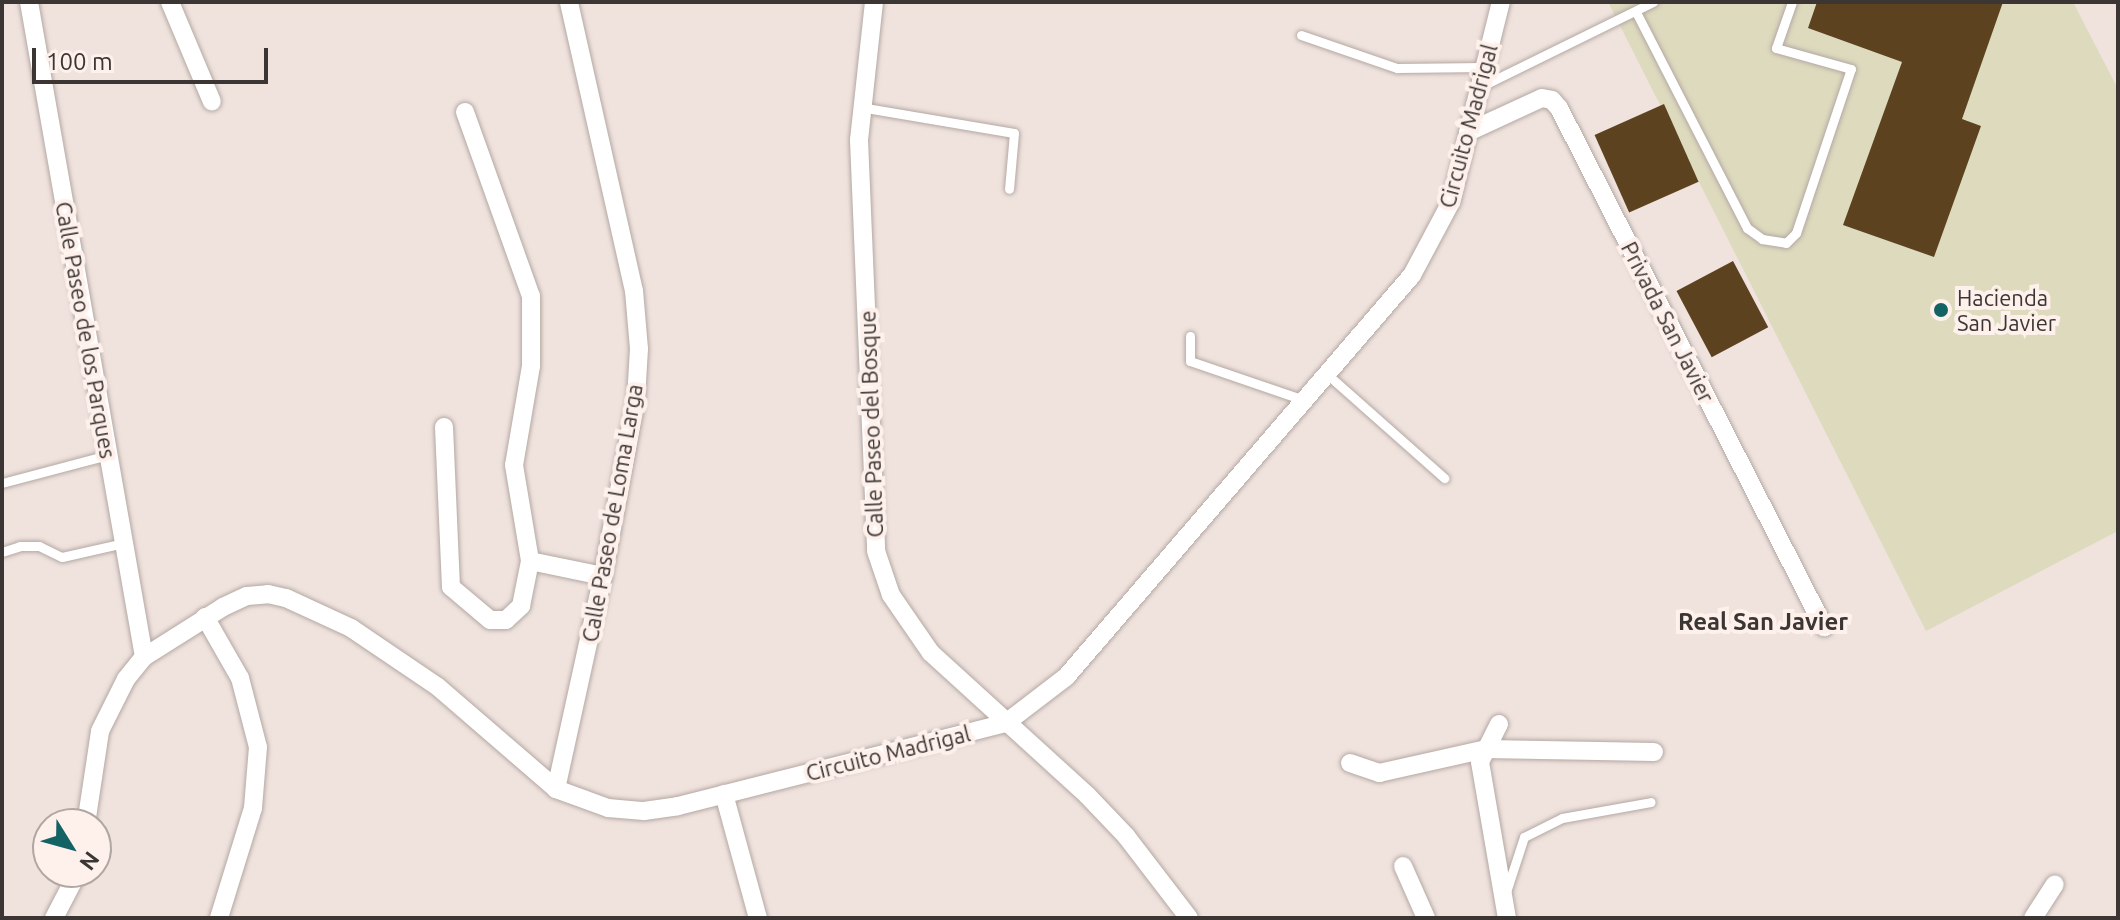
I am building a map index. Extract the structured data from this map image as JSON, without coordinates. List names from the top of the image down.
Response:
{
  "streets": {
    "street": [
      "Circuito Madrigal",
      "Privada San Javier",
      "Calle Paseo de los Parques",
      "Calle Paseo del Bosque",
      "Calle Paseo de Loma Larga"
    ]
  },
  "crossings": [
    ["Circuito Madrigal", "Privada San Javier"],
    ["Circuito Madrigal", "Calle Paseo de los Parques"],
    ["Circuito Madrigal", "Calle Paseo del Bosque"],
    ["Circuito Madrigal", "Calle Paseo de Loma Larga"]
  ],
  "districts": ["Real San Javier"],
  "places": ["Hacienda San Javier"],
  "scale_bar": "100 m",
  "north": "bottom right"
}
